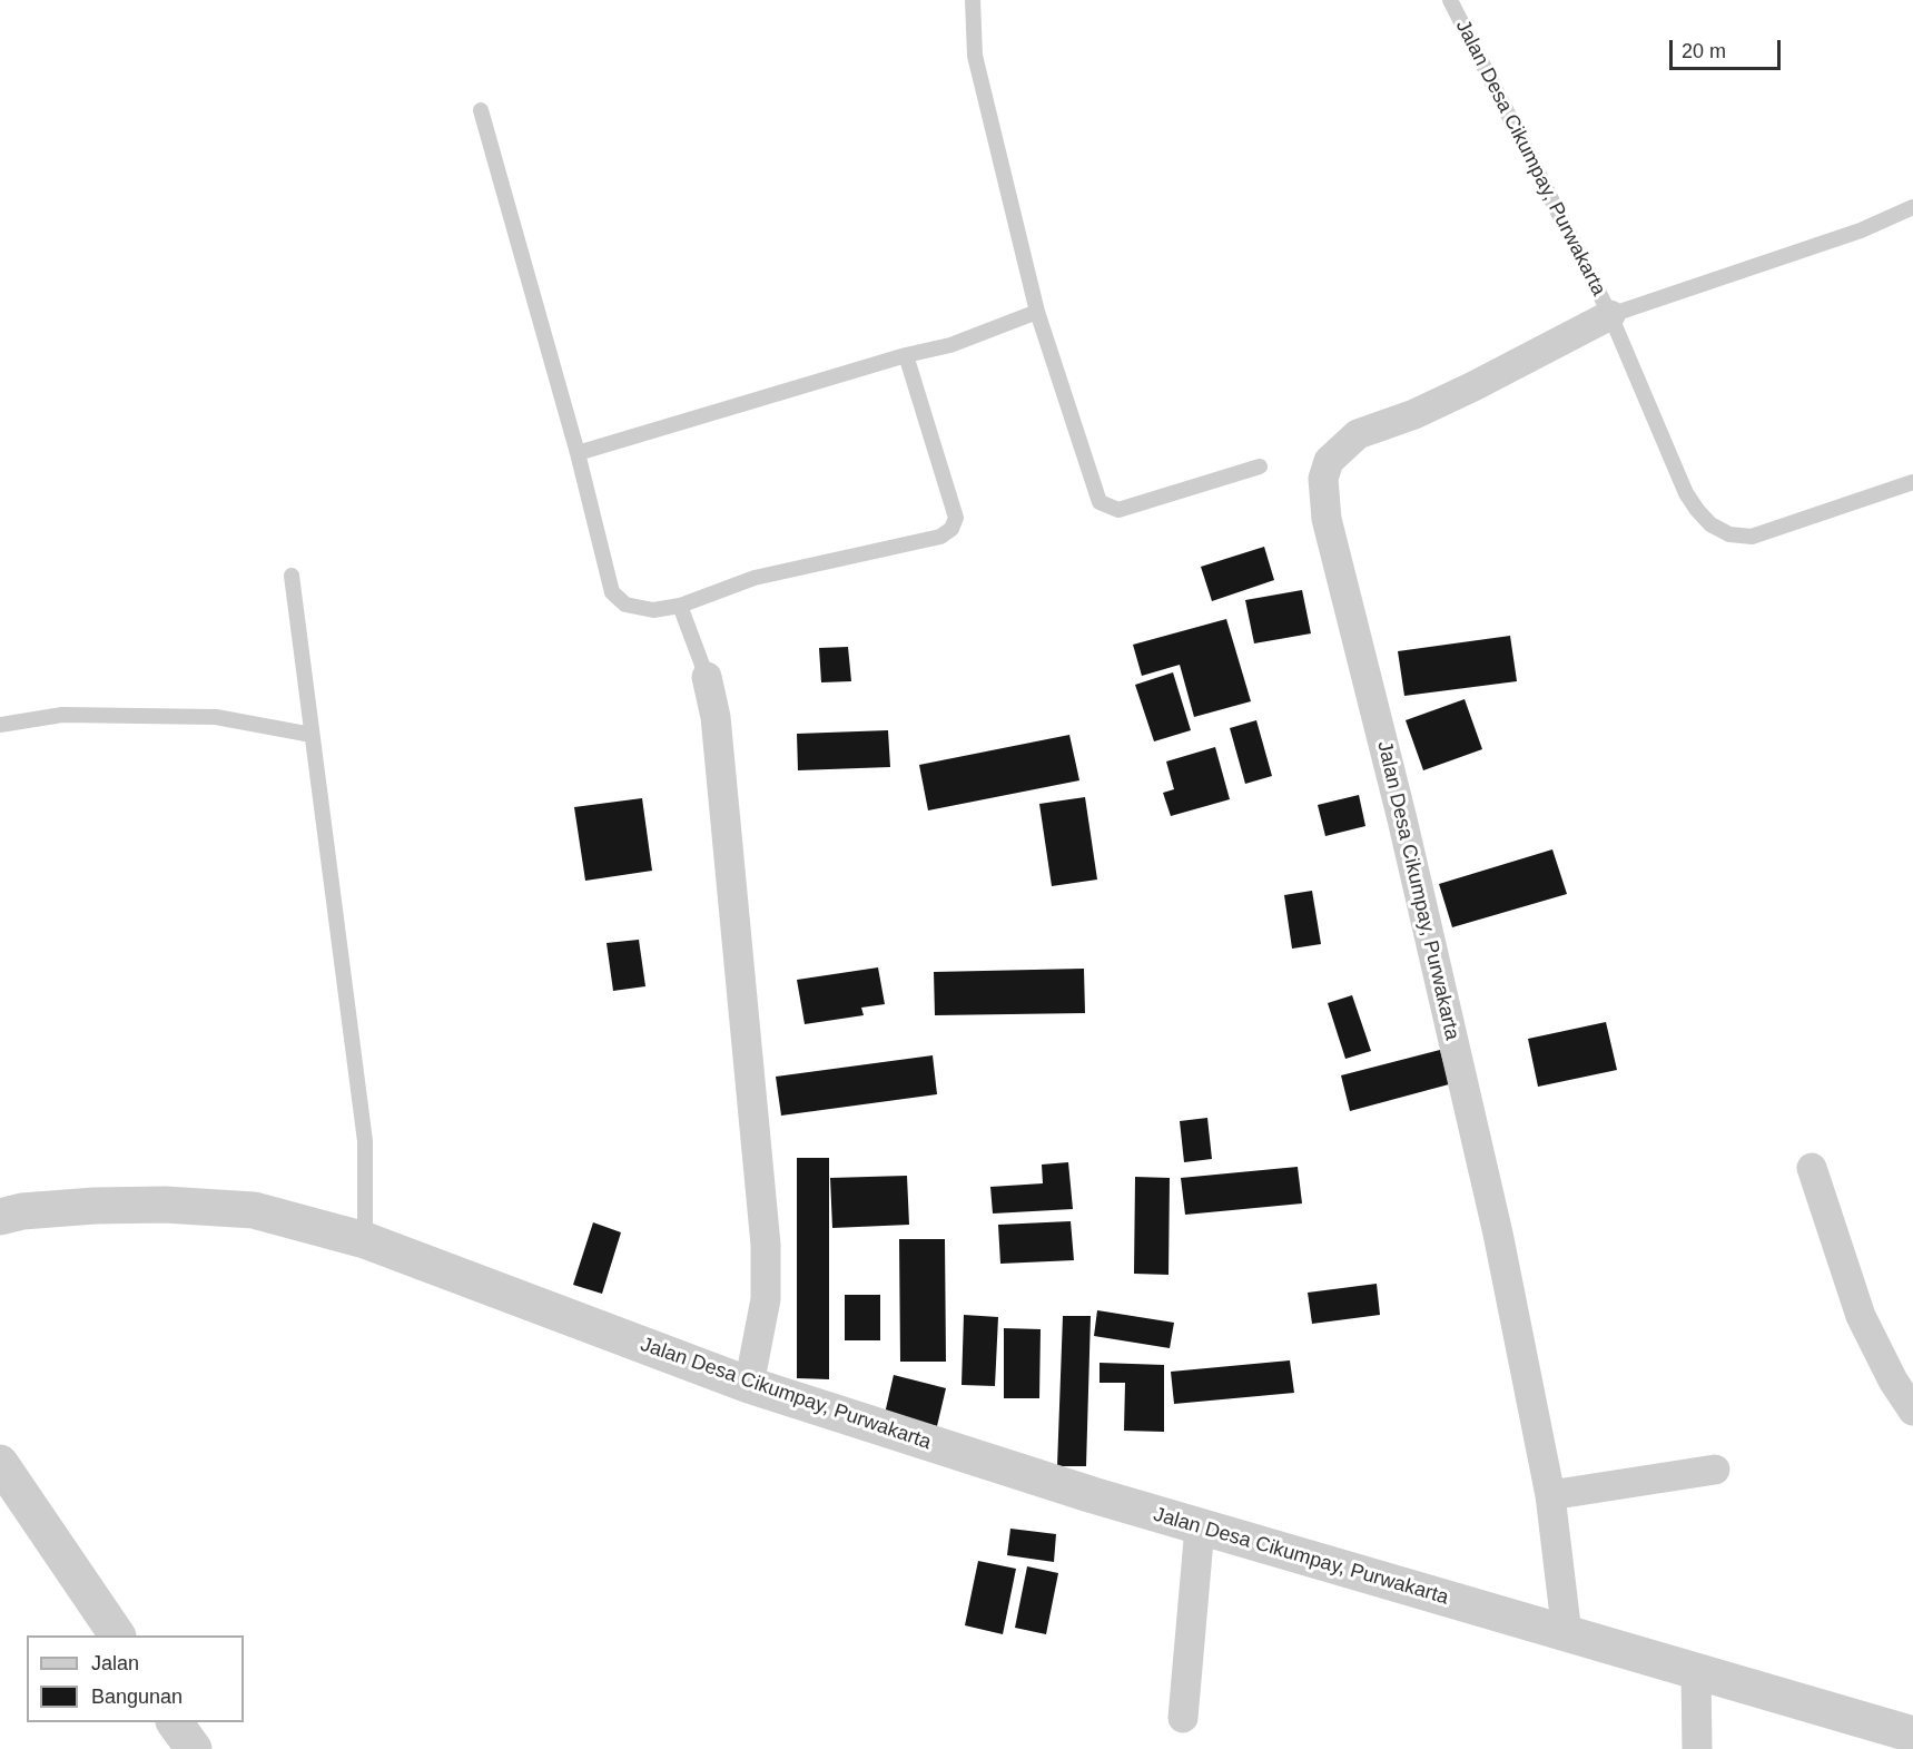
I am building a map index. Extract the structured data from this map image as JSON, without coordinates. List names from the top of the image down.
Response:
{
  "streets": {
    "street": ["Jalan Desa Cikumpay, Purwakarta"]
  },
  "legend": ["Jalan", "Bangunan"],
  "scale_bar": "20 m"
}
